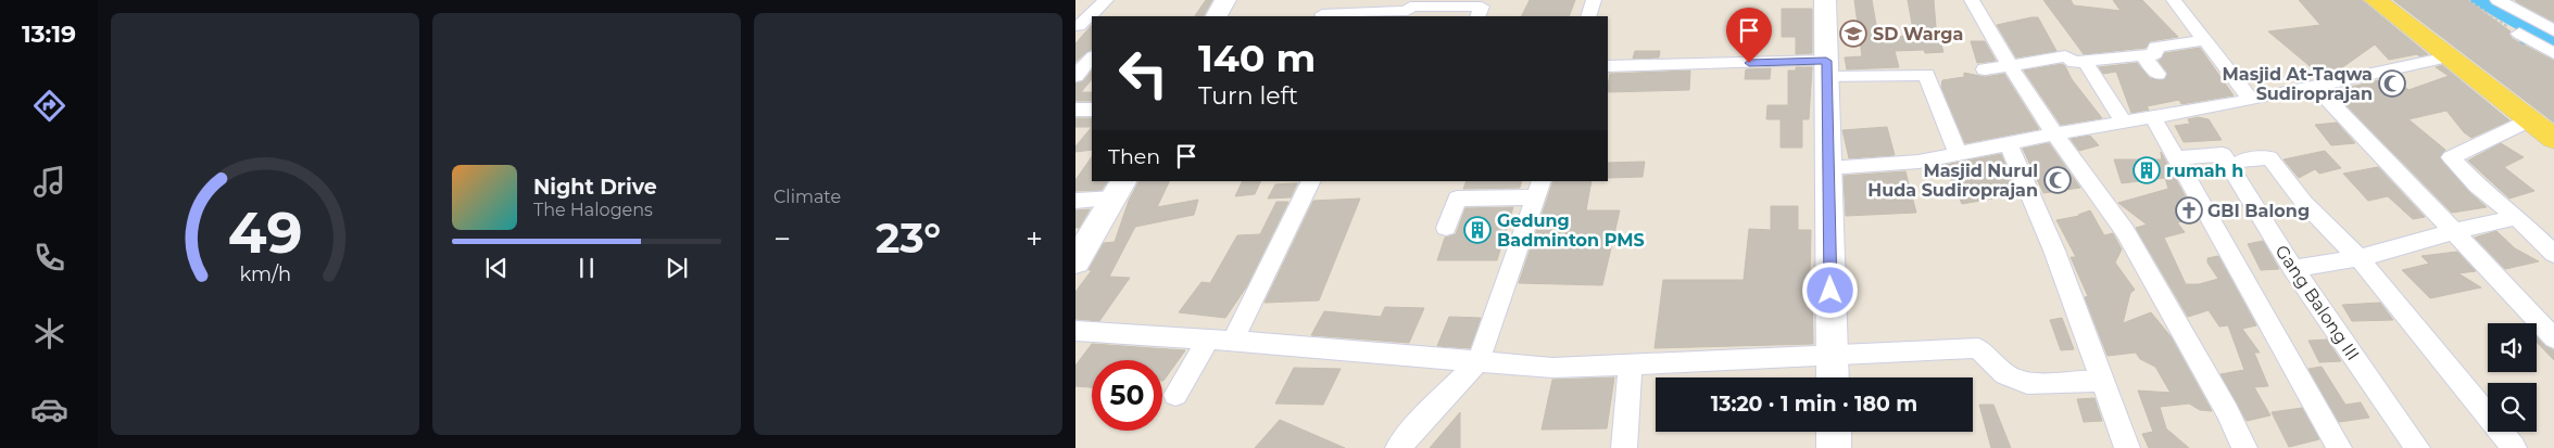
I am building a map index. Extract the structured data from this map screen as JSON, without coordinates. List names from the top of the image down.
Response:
{
  "streets": {
    "street": ["Gang Balong III"]
  },
  "places": {
    "school or university": ["SD Warga"],
    "mosque": ["Masjid At-Taqwa Sudiroprajan", "Masjid Nurul Huda Sudiroprajan"],
    "building": ["rumah h", "Gedung Badminton PMS"],
    "church": ["GBI Balong"]
  },
  "page": {
    "tabs": "13:19",
    "tile": "Climate",
    "turn": ["140 m", "Turn left"],
    "then": "Then",
    "song": ["Night Drive", "The Halogens"],
    "heat": ["−", "23°", "+"],
    "limit": "50",
    "trip": "13:20 · 1 min · 180 m",
    "gauge": ["49", "km/h"]
  }
}
